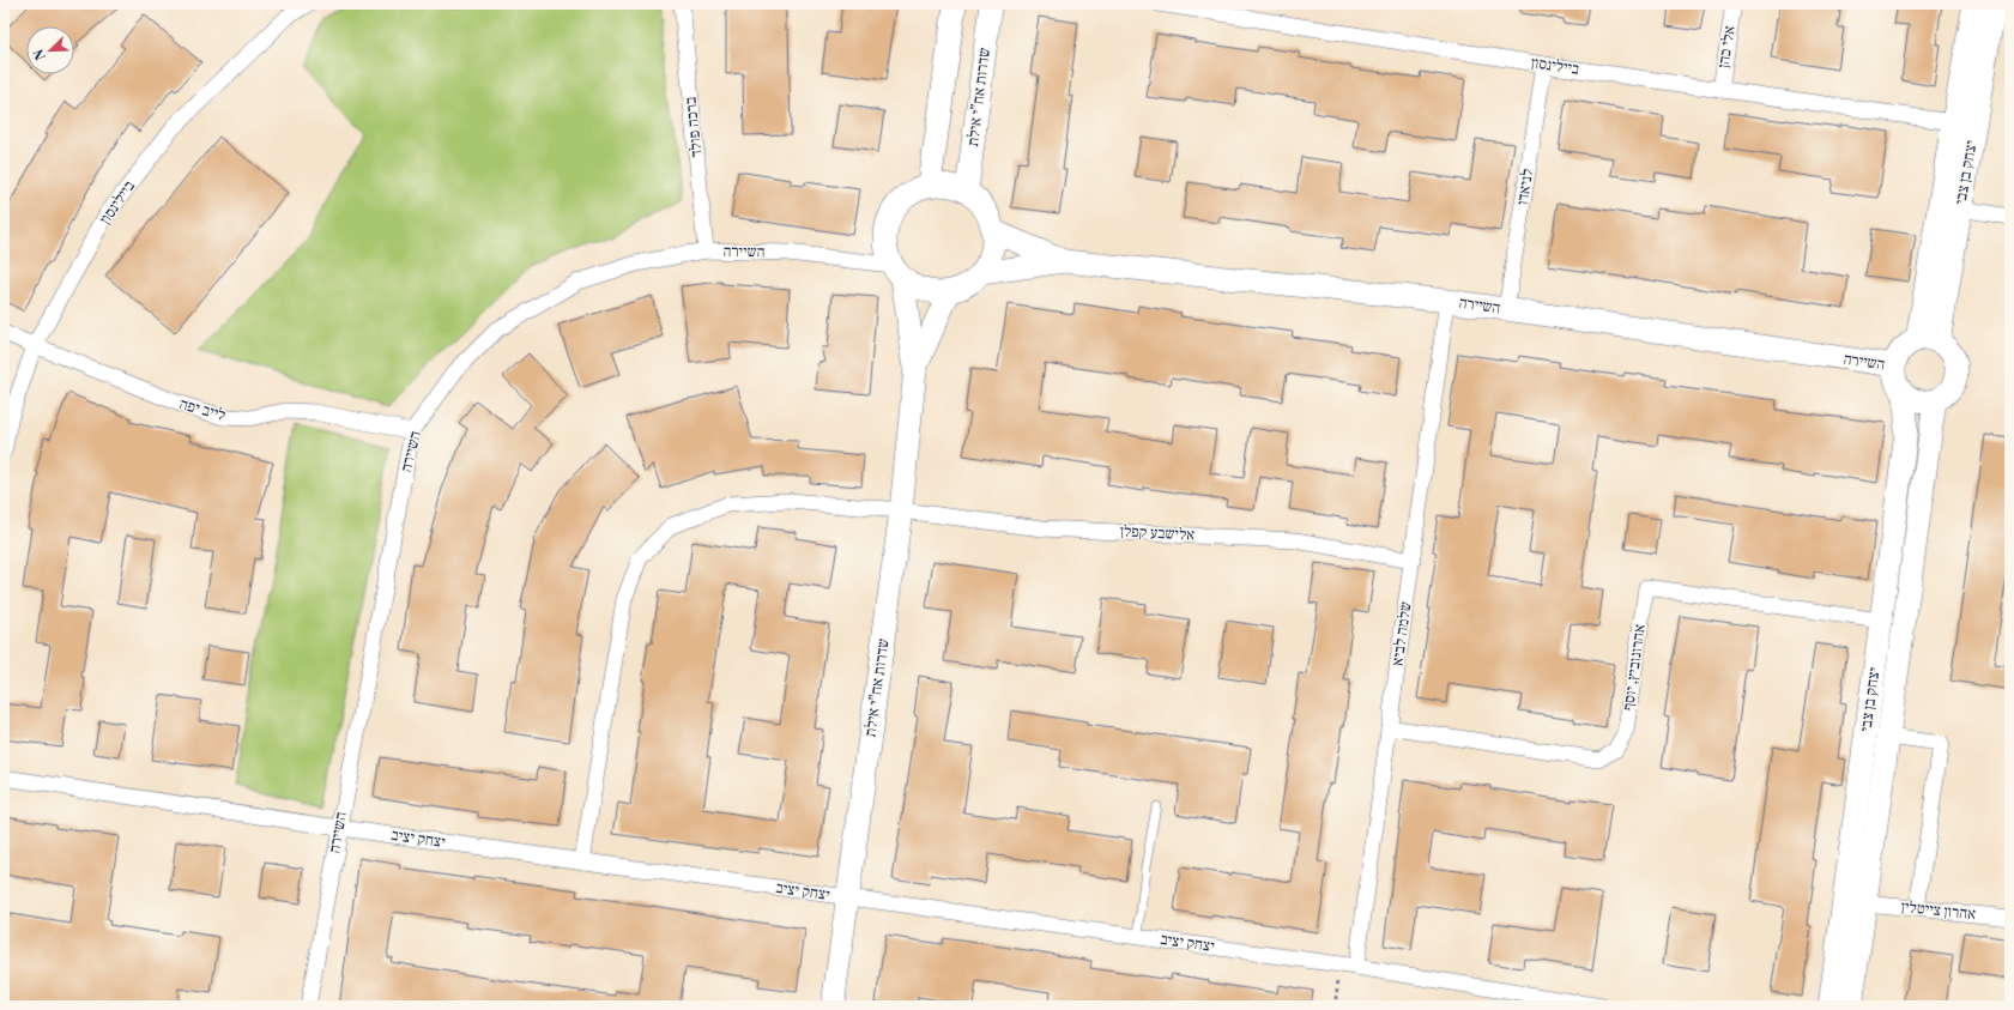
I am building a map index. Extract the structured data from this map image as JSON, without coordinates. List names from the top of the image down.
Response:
{
  "streets": {
    "street": [
      "אלי כהן",
      "ביילינסון",
      "שדרות אח\"י אילת",
      "ברכה פולד",
      "יצחק בן צבי",
      "לניאדו",
      "השיירה",
      "לייב יפה",
      "אלישבע קפלן",
      "שלמה לביא",
      "אהרונוביץ, יוסף",
      "יצחק יציב",
      "אהרון צייטלין"
    ]
  },
  "crossings": [
    ["אלי כהן", "ביילינסון"],
    ["ביילינסון", "יצחק בן צבי"],
    ["ביילינסון", "לניאדו"],
    ["ביילינסון", "לייב יפה"],
    ["שדרות אח\"י אילת", "השיירה"],
    ["שדרות אח\"י אילת", "אלישבע קפלן"],
    ["שדרות אח\"י אילת", "יצחק יציב"],
    ["ברכה פולד", "השיירה"],
    ["יצחק בן צבי", "השיירה"],
    ["יצחק בן צבי", "אהרונוביץ, יוסף"],
    ["יצחק בן צבי", "אהרון צייטלין"],
    ["לניאדו", "השיירה"],
    ["השיירה", "לייב יפה"],
    ["השיירה", "שלמה לביא"],
    ["השיירה", "יצחק יציב"],
    ["אלישבע קפלן", "שלמה לביא"],
    ["אלישבע קפלן", "יצחק יציב"],
    ["שלמה לביא", "אהרונוביץ, יוסף"],
    ["שלמה לביא", "יצחק יציב"]
  ],
  "north": "bottom left"
}
